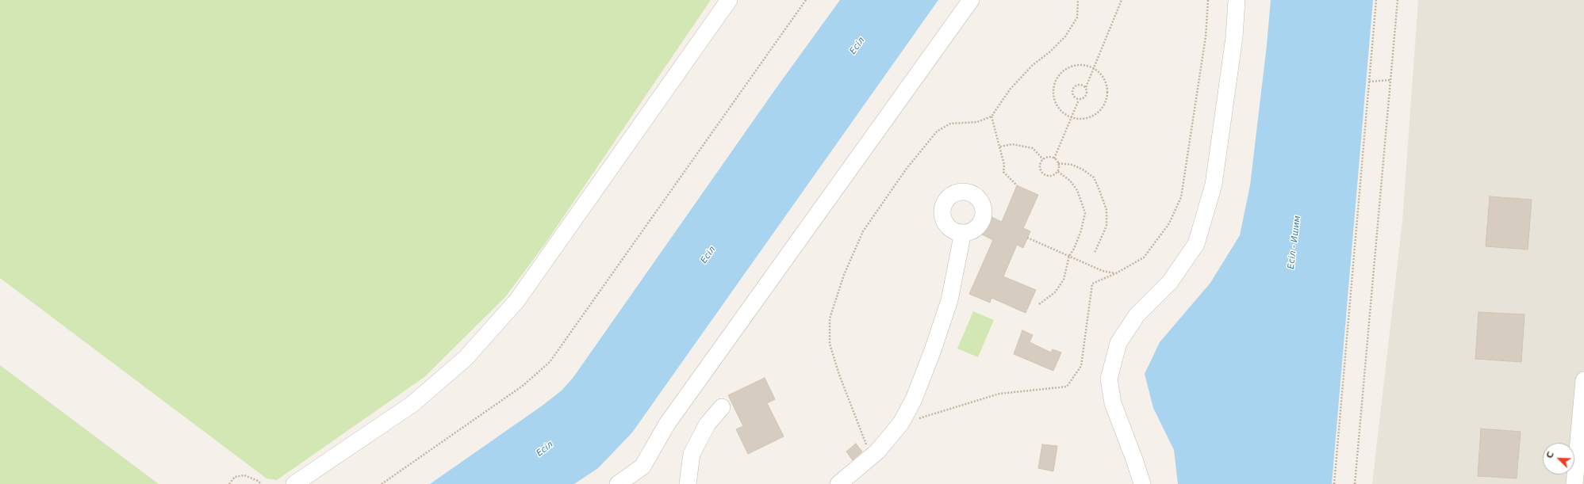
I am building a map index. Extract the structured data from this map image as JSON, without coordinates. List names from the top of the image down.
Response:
{
  "water": ["Есіл", "Есіл - Ишим"],
  "north": "top left"
}
